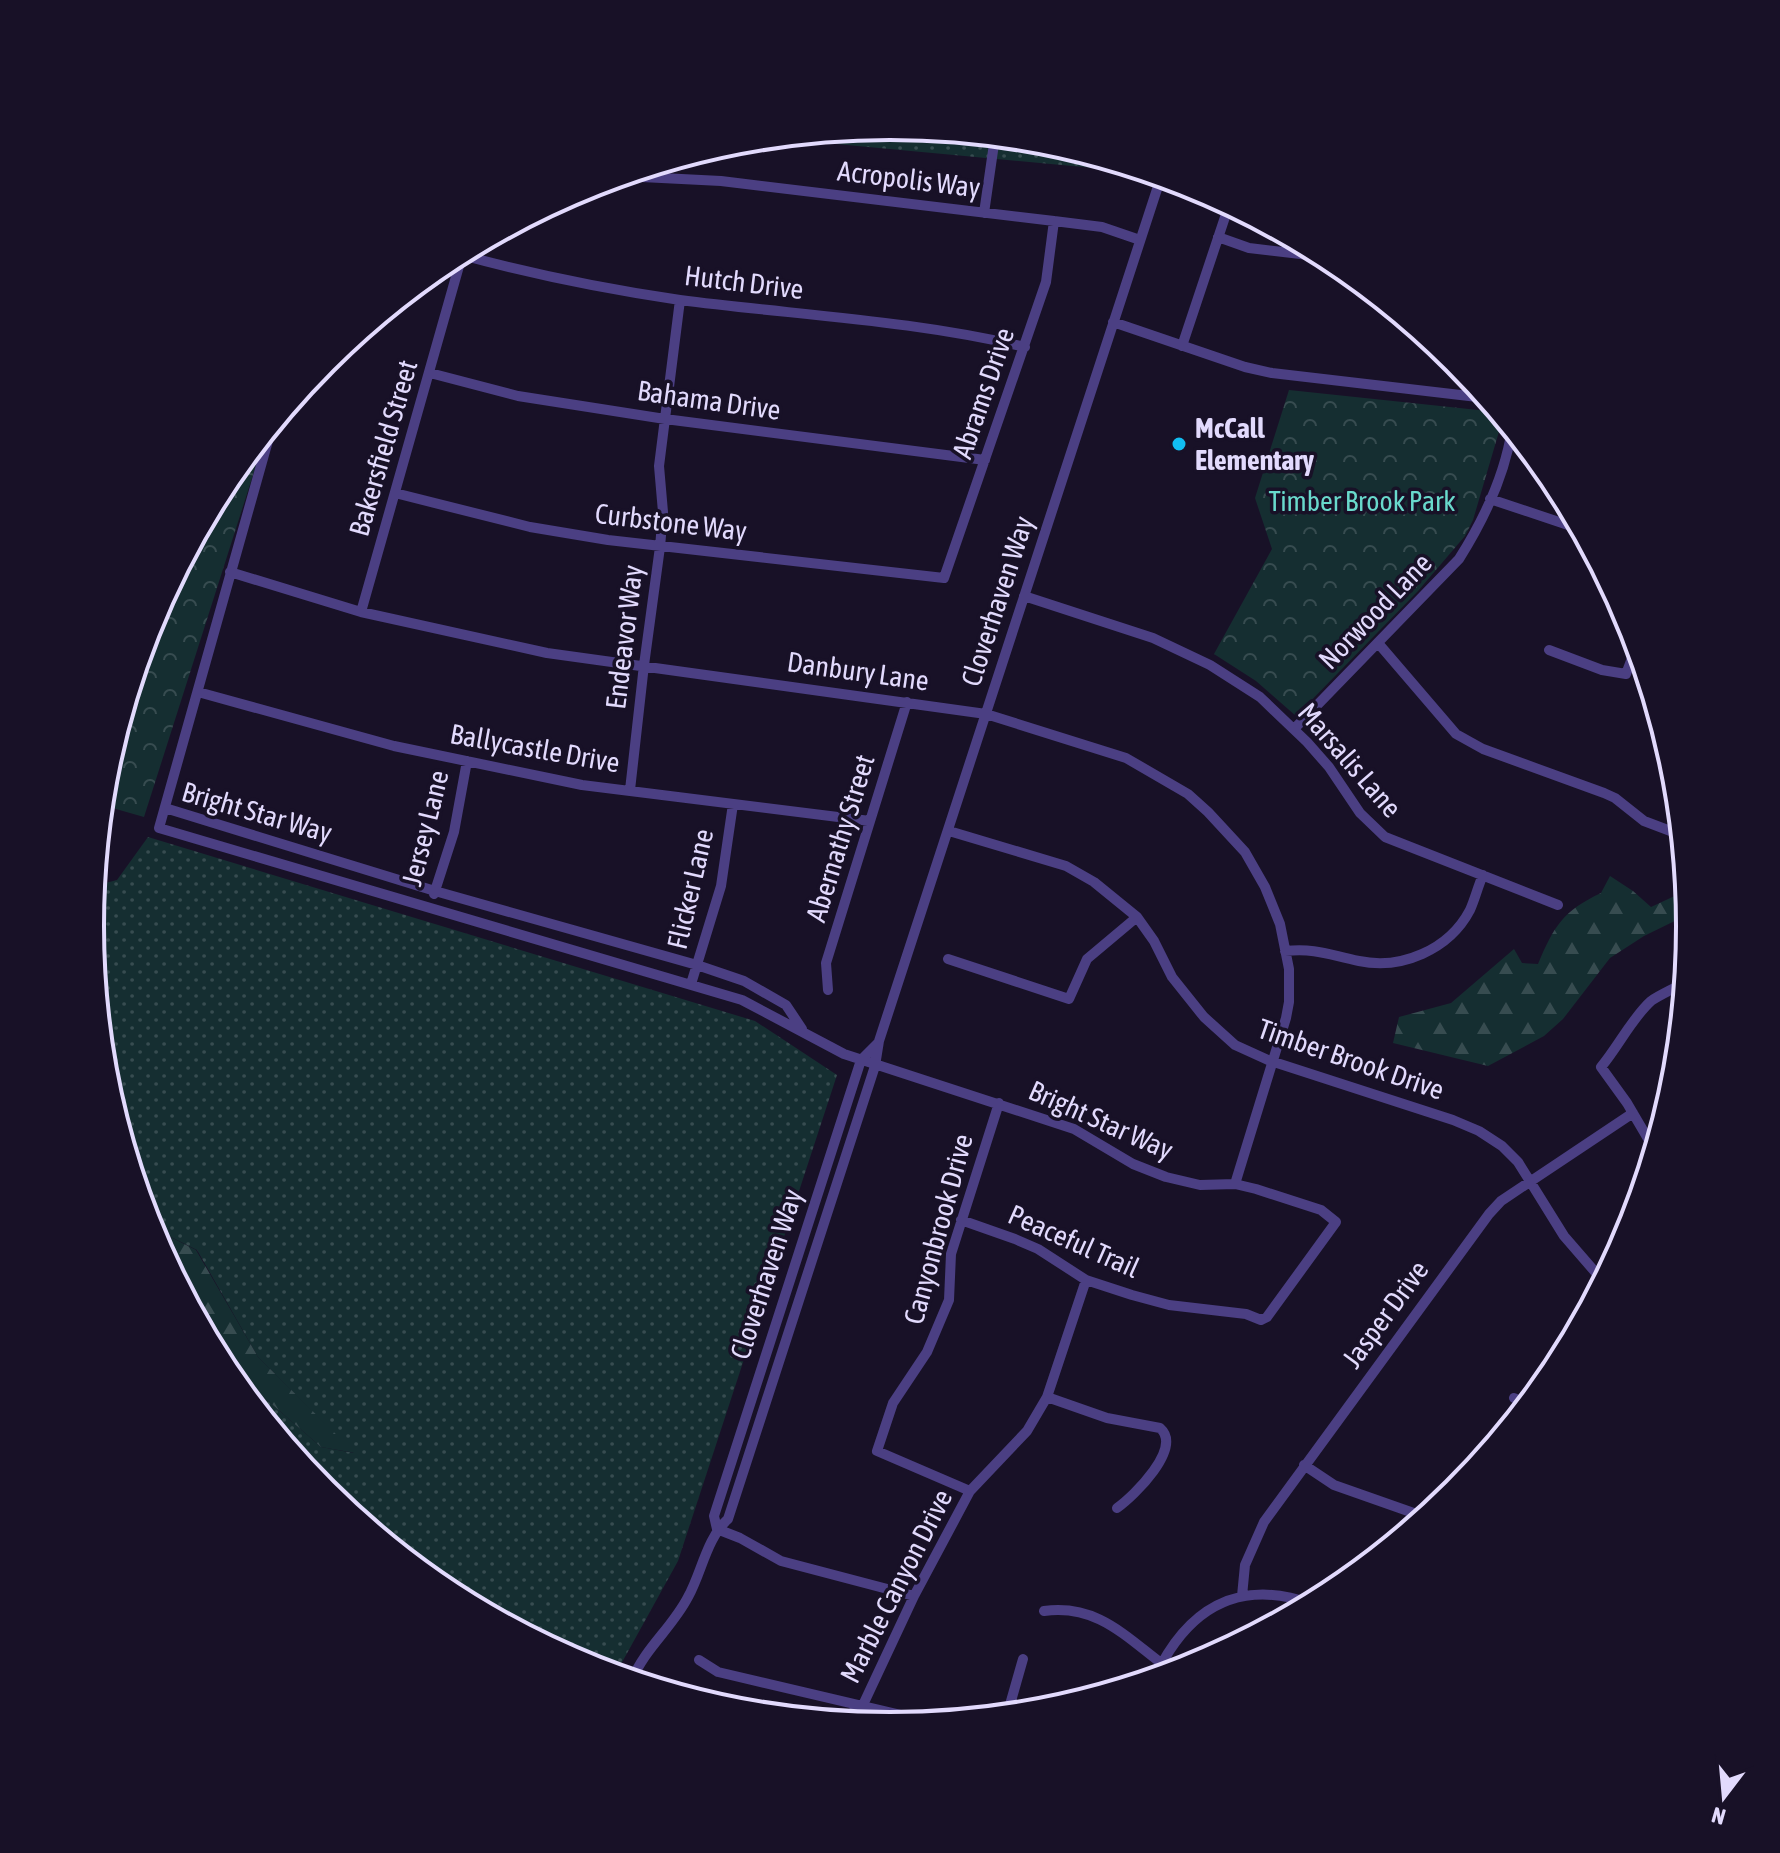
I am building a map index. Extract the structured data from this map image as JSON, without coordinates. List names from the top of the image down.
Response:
{
  "streets": {
    "street": [
      "Acropolis Way",
      "Hutch Drive",
      "Abrams Drive",
      "Bahama Drive",
      "Bakersfield Street",
      "Curbstone Way",
      "Cloverhaven Way",
      "Norwood Lane",
      "Endeavor Way",
      "Danbury Lane",
      "Ballycastle Drive",
      "Marsalis Lane",
      "Bright Star Way",
      "Jersey Lane",
      "Abernathy Street",
      "Flicker Lane",
      "Timber Brook Drive",
      "Canyonbrook Drive",
      "Peaceful Trail",
      "Jasper Drive",
      "Marble Canyon Drive"
    ]
  },
  "crossings": [
    ["Acropolis Way", "Abrams Drive"],
    ["Acropolis Way", "Cloverhaven Way"],
    ["Hutch Drive", "Abrams Drive"],
    ["Hutch Drive", "Endeavor Way"],
    ["Abrams Drive", "Bahama Drive"],
    ["Abrams Drive", "Curbstone Way"],
    ["Bahama Drive", "Bakersfield Street"],
    ["Bahama Drive", "Endeavor Way"],
    ["Bakersfield Street", "Curbstone Way"],
    ["Bakersfield Street", "Danbury Lane"],
    ["Curbstone Way", "Endeavor Way"],
    ["Cloverhaven Way", "Danbury Lane"],
    ["Cloverhaven Way", "Marsalis Lane"],
    ["Cloverhaven Way", "Bright Star Way"],
    ["Cloverhaven Way", "Timber Brook Drive"],
    ["Norwood Lane", "Marsalis Lane"],
    ["Endeavor Way", "Danbury Lane"],
    ["Endeavor Way", "Ballycastle Drive"],
    ["Danbury Lane", "Bright Star Way"],
    ["Danbury Lane", "Abernathy Street"],
    ["Danbury Lane", "Timber Brook Drive"],
    ["Ballycastle Drive", "Jersey Lane"],
    ["Ballycastle Drive", "Abernathy Street"],
    ["Ballycastle Drive", "Flicker Lane"],
    ["Bright Star Way", "Jersey Lane"],
    ["Bright Star Way", "Flicker Lane"],
    ["Bright Star Way", "Canyonbrook Drive"],
    ["Bright Star Way", "Peaceful Trail"],
    ["Timber Brook Drive", "Jasper Drive"],
    ["Canyonbrook Drive", "Peaceful Trail"],
    ["Canyonbrook Drive", "Marble Canyon Drive"],
    ["Peaceful Trail", "Marble Canyon Drive"]
  ],
  "parks": ["Timber Brook Park"],
  "places": ["McCall Elementary"],
  "north": "bottom"
}
